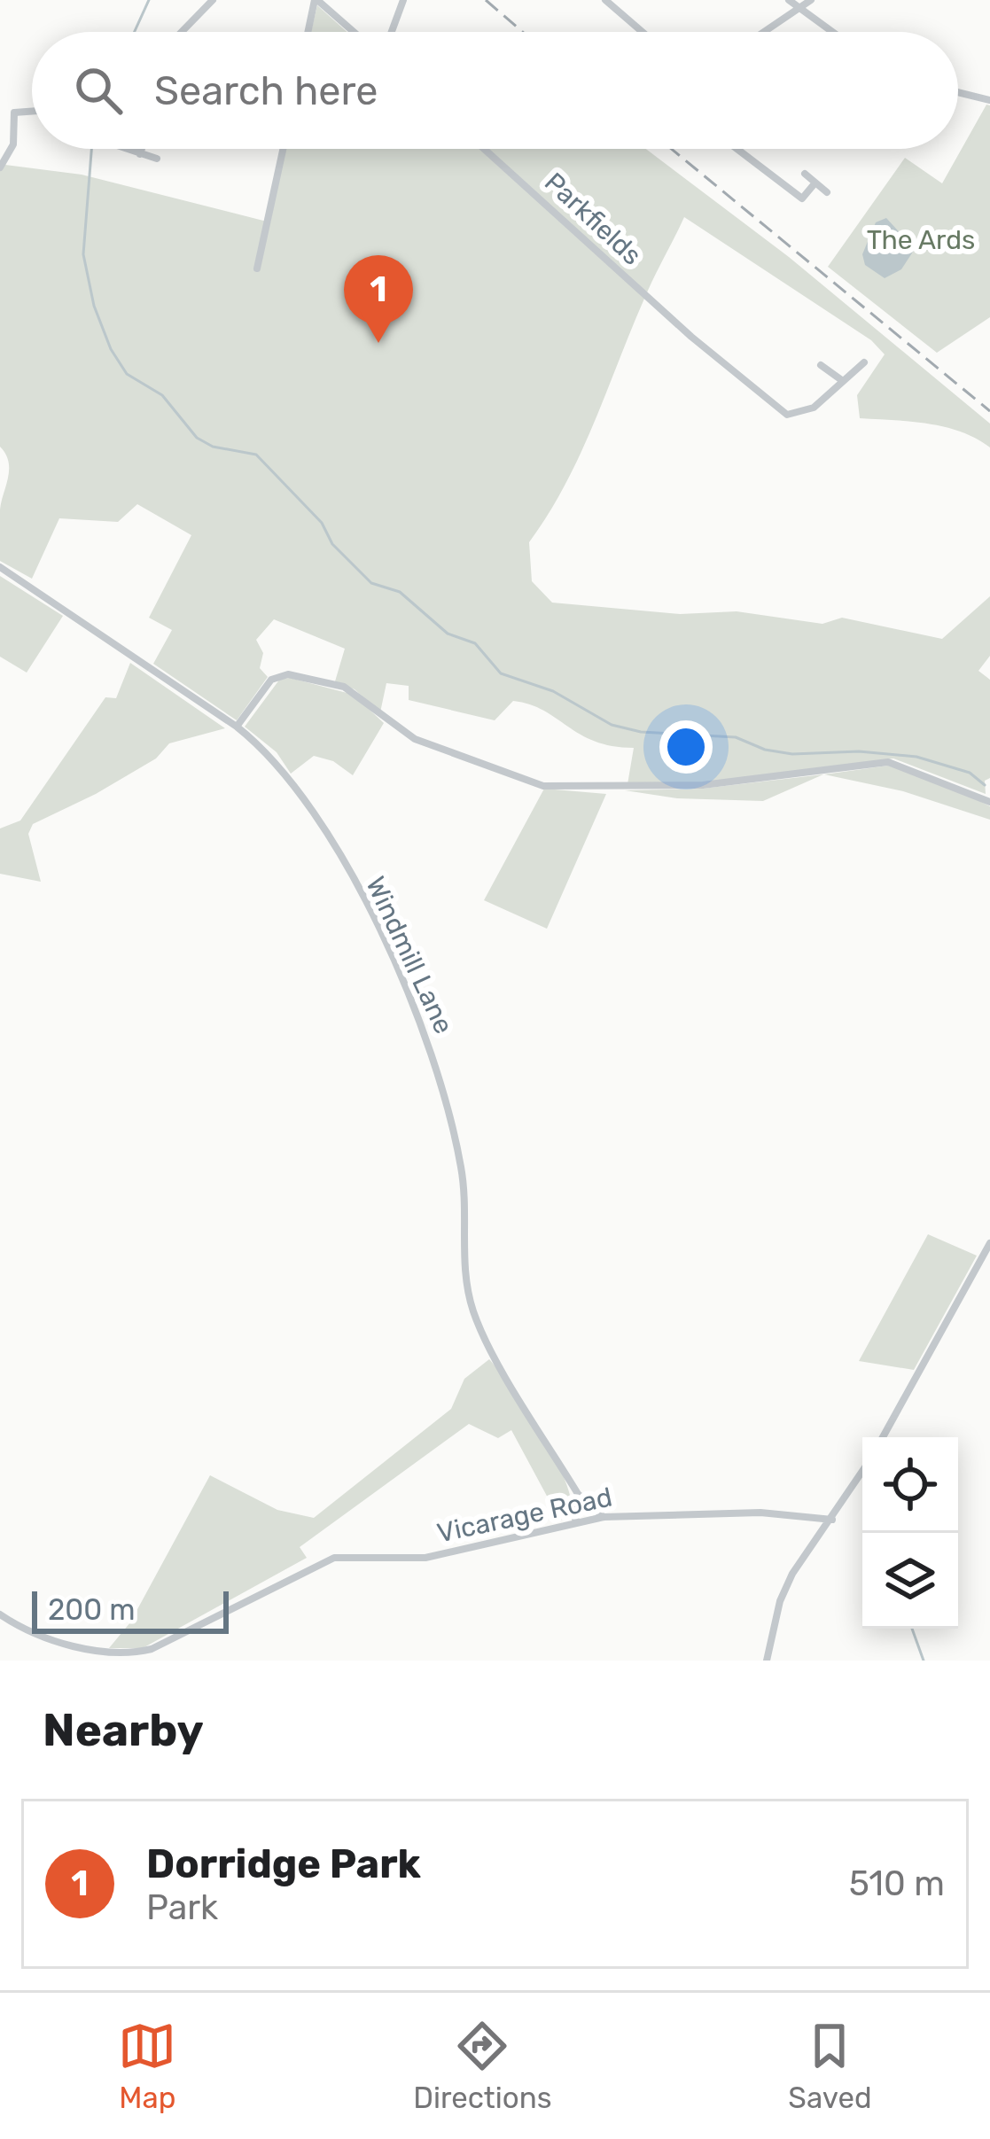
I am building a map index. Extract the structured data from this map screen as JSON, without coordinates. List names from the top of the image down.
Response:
{
  "streets": {
    "street": ["Parkfields", "Windmill Lane", "Vicarage Road"]
  },
  "crossings": [
    ["Windmill Lane", "Vicarage Road"]
  ],
  "parks": ["The Ards"],
  "scale_bar": "200 m",
  "page": {
    "search": "Search here",
    "pins": "1",
    "scale": "200 m",
    "heading": "Nearby",
    "list": [
      {
        "mark": "1",
        "name": "Dorridge Park",
        "note": "Park",
        "value": "510 m"
      }
    ],
    "nav": ["Map", "Directions", "Saved"]
  }
}
